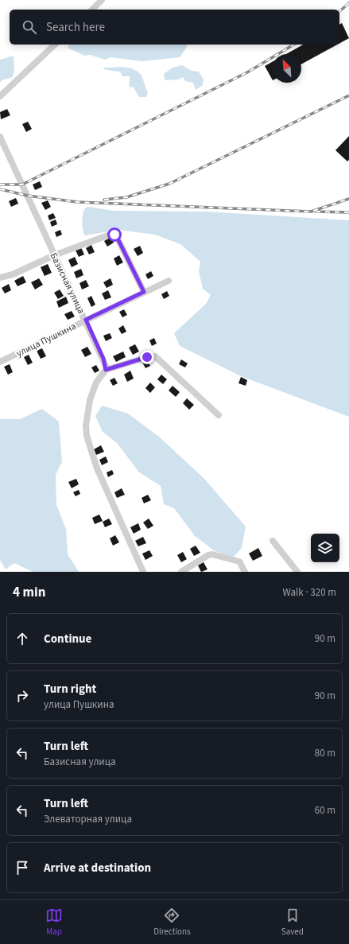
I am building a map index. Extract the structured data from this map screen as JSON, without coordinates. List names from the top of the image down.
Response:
{
  "streets": {
    "street": ["Базисная улица", "улица Пушкина"]
  },
  "crossings": [
    ["Базисная улица", "улица Пушкина"]
  ],
  "north": "top left",
  "page": {
    "search": "Search here",
    "heading": ["4 min", "Walk · 320 m"],
    "list": [
      ["Continue", "90 m"],
      ["Turn right", "улица Пушкина", "90 m"],
      ["Turn left", "Базисная улица", "80 m"],
      ["Turn left", "Элеваторная улица", "60 m"],
      "Arrive at destination"
    ],
    "nav": ["Map", "Directions", "Saved"]
  }
}
